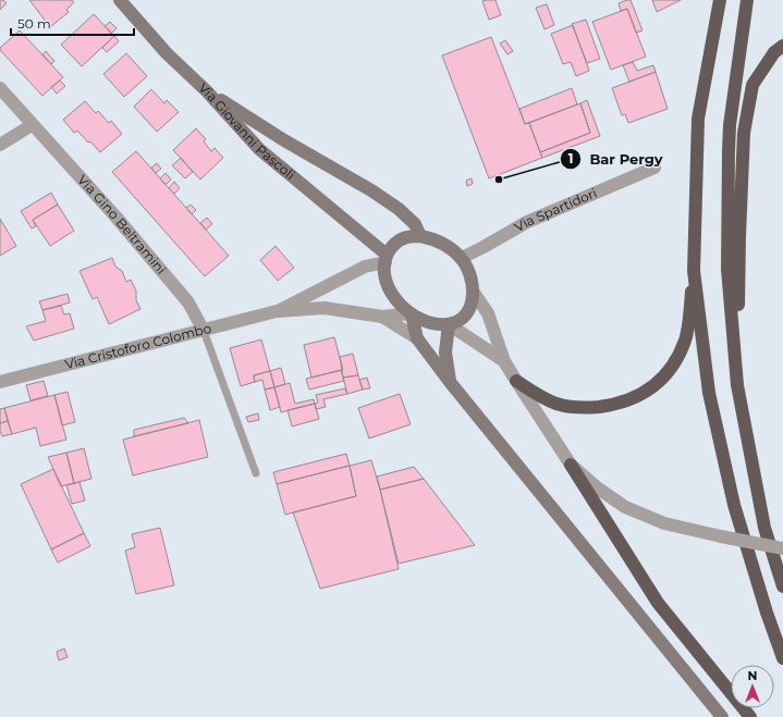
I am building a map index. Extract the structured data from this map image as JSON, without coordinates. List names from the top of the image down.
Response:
{
  "streets": {
    "main road": ["Via Giovanni Pascoli"],
    "street": ["Via Spartidori", "Via Gino Beltramini", "Via Cristoforo Colombo"]
  },
  "crossings": [
    ["Via Giovanni Pascoli", "Via Spartidori"],
    ["Via Giovanni Pascoli", "Via Cristoforo Colombo"],
    ["Via Spartidori", "Via Cristoforo Colombo"],
    ["Via Gino Beltramini", "Via Cristoforo Colombo"]
  ],
  "places": ["Bar Pergy"],
  "scale_bar": "50 m",
  "north": "top"
}
